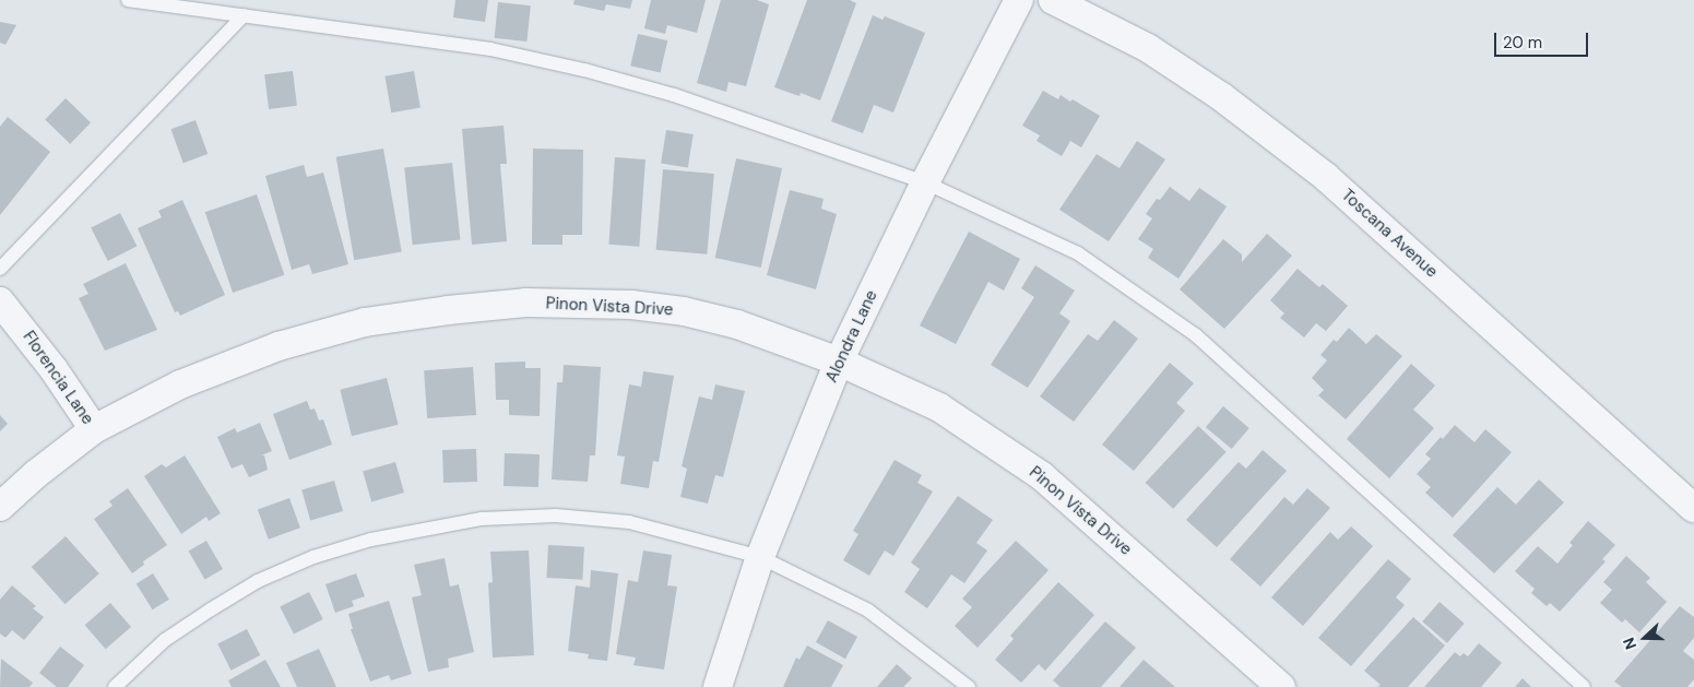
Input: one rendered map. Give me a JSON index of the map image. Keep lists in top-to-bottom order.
{
  "streets": {
    "street": [
      "Toscana Avenue",
      "Pinon Vista Drive",
      "Alondra Lane",
      "Florencia Lane"
    ]
  },
  "crossings": [
    ["Pinon Vista Drive", "Alondra Lane"],
    ["Pinon Vista Drive", "Florencia Lane"]
  ],
  "scale_bar": "20 m",
  "north": "left"
}
